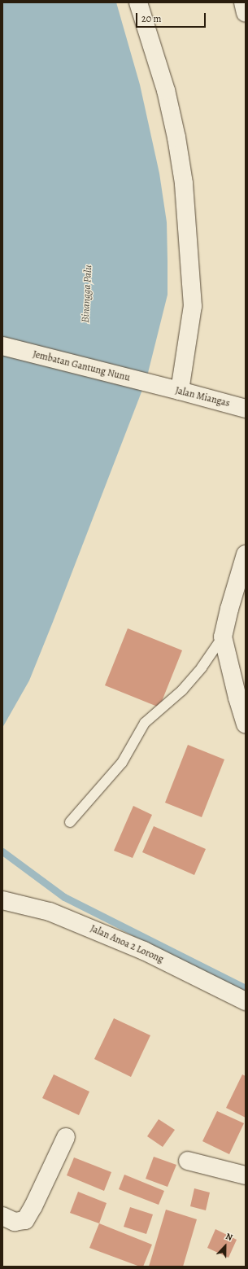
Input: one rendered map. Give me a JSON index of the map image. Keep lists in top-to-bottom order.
{
  "streets": {
    "street": ["Jembatan Gantung Nunu", "Jalan Miangas", "Jalan Anoa 2 Lorong"]
  },
  "crossings": [
    ["Jembatan Gantung Nunu", "Jalan Miangas"]
  ],
  "water": ["Binangga Palu"],
  "scale_bar": "20 m",
  "north": "top"
}
